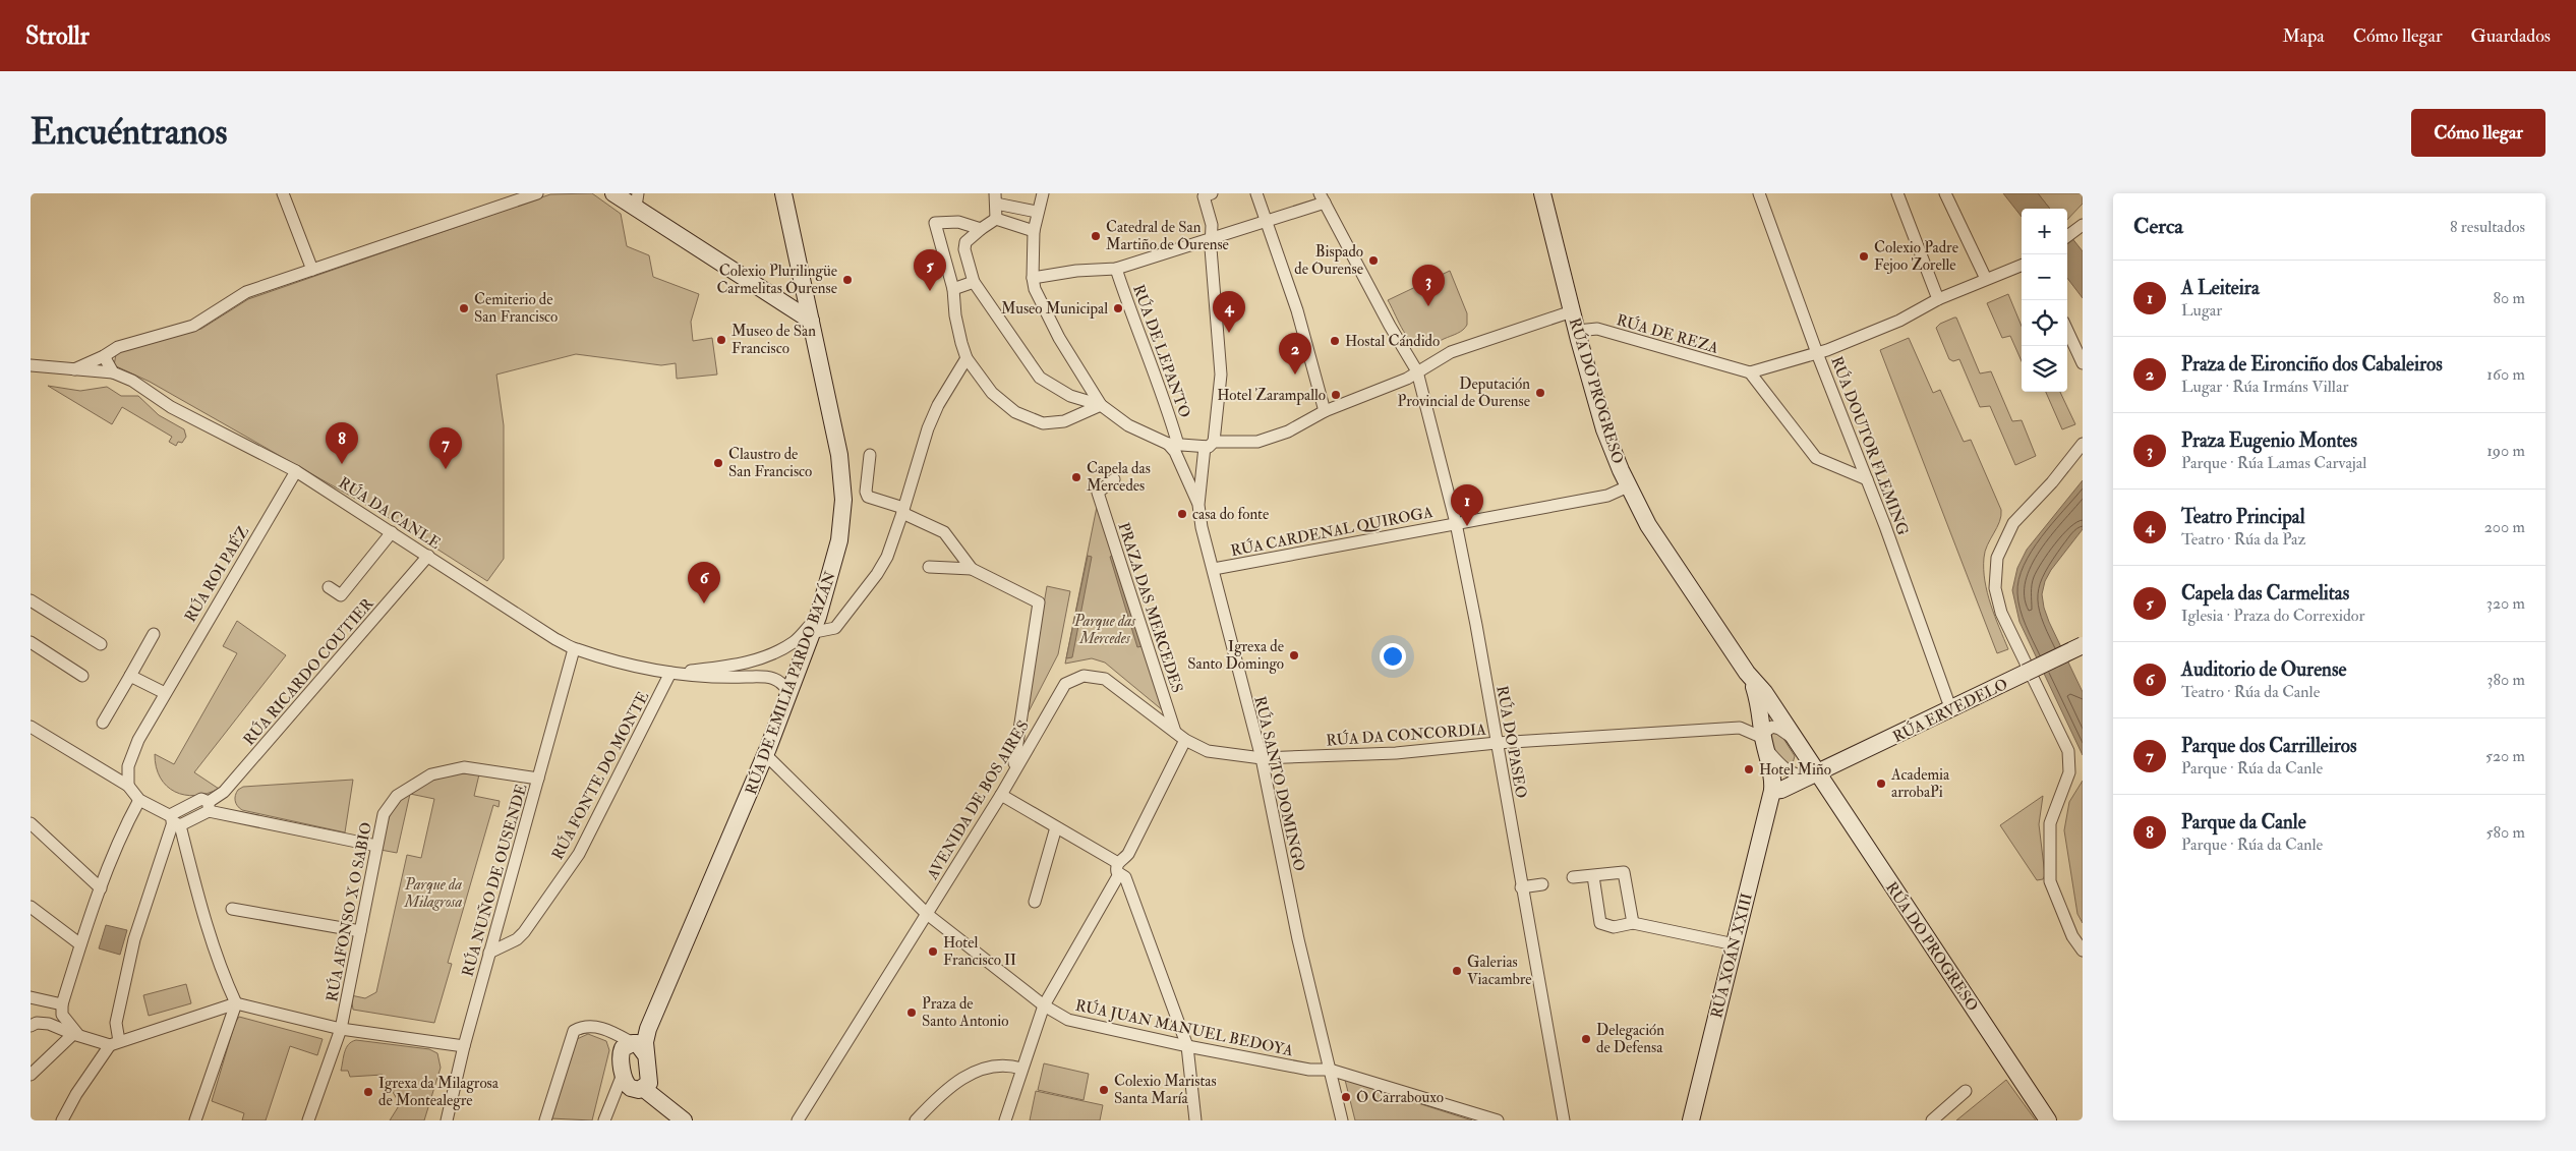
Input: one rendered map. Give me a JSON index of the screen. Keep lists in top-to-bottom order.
{
  "streets": {
    "street": [
      "RÚA DE REZA",
      "RÚA DE LEPANTO",
      "RÚA DO PROGRESO",
      "RÚA DOUTOR FLEMING",
      "RÚA DA CANLE",
      "RÚA CARDENAL QUIROGA",
      "RÚA ROI PAÉZ",
      "PRAZA DAS MERCEDES",
      "RÚA RICARDO COUTIER",
      "RÚA DE EMILIA PARDO BAZÁN",
      "RÚA ERVEDELO",
      "RÚA DA CONCORDIA",
      "RÚA DO PASEO",
      "RÚA FONTE DO MONTE",
      "RÚA SANTO DOMINGO",
      "AVENIDA DE BOS AIRES",
      "RÚA NUÑO DE OUSENDE",
      "RÚA AFONSO X O SABIO",
      "RÚA XOÁN XXIII",
      "RÚA JUAN MANUEL BEDOYA"
    ]
  },
  "crossings": [
    ["RÚA DE REZA", "RÚA DO PROGRESO"],
    ["RÚA DE LEPANTO", "RÚA SANTO DOMINGO"],
    ["RÚA DO PROGRESO", "RÚA CARDENAL QUIROGA"],
    ["RÚA DO PROGRESO", "RÚA ERVEDELO"],
    ["RÚA DO PROGRESO", "RÚA DA CONCORDIA"],
    ["RÚA DO PROGRESO", "RÚA XOÁN XXIII"],
    ["RÚA DOUTOR FLEMING", "RÚA ERVEDELO"],
    ["RÚA DA CANLE", "RÚA ROI PAÉZ"],
    ["RÚA DA CANLE", "RÚA RICARDO COUTIER"],
    ["RÚA DA CANLE", "RÚA DE EMILIA PARDO BAZÁN"],
    ["RÚA DA CANLE", "RÚA FONTE DO MONTE"],
    ["RÚA DA CANLE", "RÚA NUÑO DE OUSENDE"],
    ["RÚA CARDENAL QUIROGA", "RÚA DO PASEO"],
    ["RÚA CARDENAL QUIROGA", "RÚA SANTO DOMINGO"],
    ["PRAZA DAS MERCEDES", "AVENIDA DE BOS AIRES"],
    ["RÚA DE EMILIA PARDO BAZÁN", "RÚA JUAN MANUEL BEDOYA"],
    ["RÚA DA CONCORDIA", "RÚA DO PASEO"],
    ["RÚA DA CONCORDIA", "RÚA SANTO DOMINGO"],
    ["RÚA DA CONCORDIA", "AVENIDA DE BOS AIRES"],
    ["RÚA DA CONCORDIA", "RÚA XOÁN XXIII"],
    ["RÚA FONTE DO MONTE", "RÚA NUÑO DE OUSENDE"],
    ["RÚA SANTO DOMINGO", "AVENIDA DE BOS AIRES"],
    ["RÚA SANTO DOMINGO", "RÚA JUAN MANUEL BEDOYA"],
    ["AVENIDA DE BOS AIRES", "RÚA JUAN MANUEL BEDOYA"],
    ["RÚA NUÑO DE OUSENDE", "RÚA AFONSO X O SABIO"]
  ],
  "parks": ["Parque das Mercedes", "Parque da Milagrosa"],
  "places": [
    "Catedral de San Martiño de Ourense",
    "Colexio Padre Fejoo Zorelle",
    "Bispado de Ourense",
    "Colexio Plurilingüe Carmelitas Ourense",
    "Cemiterio de San Francisco",
    "Museo Municipal",
    "Museo de San Francisco",
    "Hostal Cándido",
    "Deputación Provincial de Ourense",
    "Hotel Zarampallo",
    "Claustro de San Francisco",
    "Capela das Mercedes",
    "casa do fonte",
    "Igrexa de Santo Domingo",
    "Hotel Miño",
    "Academia arrobaPi",
    "Hotel Francisco II",
    "Galerias Viacambre",
    "Praza de Santo Antonio",
    "Delegación de Defensa",
    "Colexio Maristas Santa María",
    "Igrexa da Milagrosa de Montealegre",
    "O Carrabouxo"
  ],
  "page": {
    "header": "Strollr",
    "nav": ["Mapa", "Cómo llegar", "Guardados"],
    "buttons": "Cómo llegar",
    "title": "Encuéntranos",
    "heading": ["Cerca", "8 resultados"],
    "map_buttons": ["+", "−"],
    "pins": [
      "5",
      "3",
      "4",
      "2",
      "8",
      "7",
      "1",
      "6"
    ],
    "list": [
      {
        "mark": "1",
        "name": "A Leiteira",
        "note": "Lugar",
        "value": "80 m"
      },
      {
        "mark": "2",
        "name": "Praza de Eironciño dos Cabaleiros",
        "note": "Lugar · Rúa Irmáns Villar",
        "value": "160 m"
      },
      {
        "mark": "3",
        "name": "Praza Eugenio Montes",
        "note": "Parque · Rúa Lamas Carvajal",
        "value": "190 m"
      },
      {
        "mark": "4",
        "name": "Teatro Principal",
        "note": "Teatro · Rúa da Paz",
        "value": "200 m"
      },
      {
        "mark": "5",
        "name": "Capela das Carmelitas",
        "note": "Iglesia · Praza do Correxidor",
        "value": "320 m"
      },
      {
        "mark": "6",
        "name": "Auditorio de Ourense",
        "note": "Teatro · Rúa da Canle",
        "value": "380 m"
      },
      {
        "mark": "7",
        "name": "Parque dos Carrilleiros",
        "note": "Parque · Rúa da Canle",
        "value": "520 m"
      },
      {
        "mark": "8",
        "name": "Parque da Canle",
        "note": "Parque · Rúa da Canle",
        "value": "580 m"
      }
    ]
  }
}
